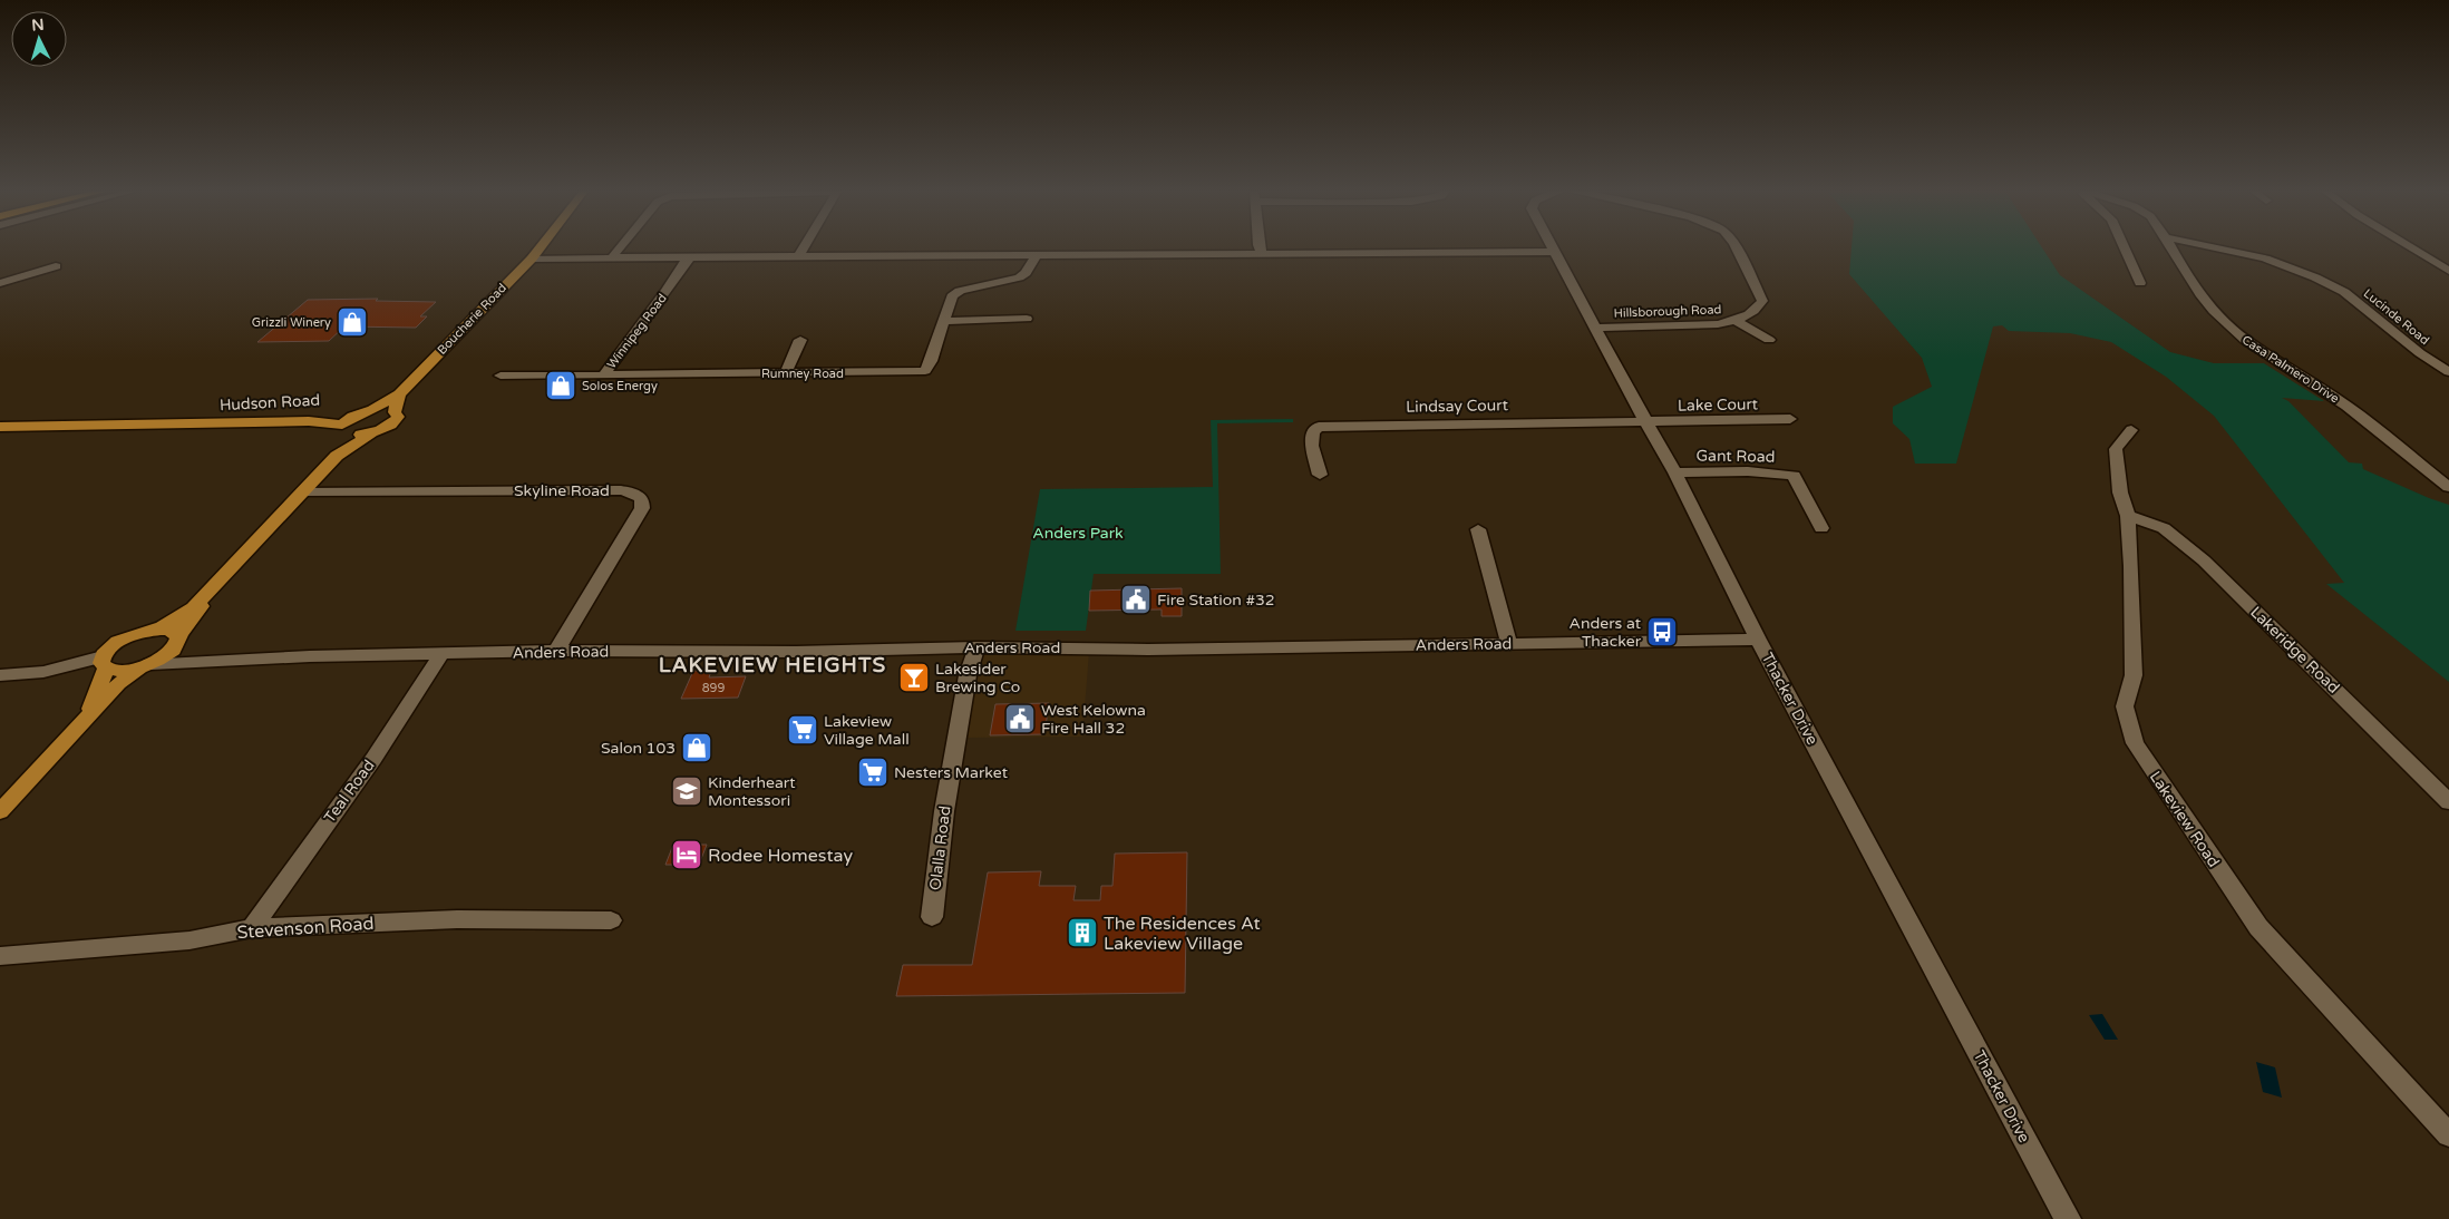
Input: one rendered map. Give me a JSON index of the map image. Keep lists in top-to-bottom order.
{
  "streets": {
    "main road": ["Boucherie Road", "Hudson Road"],
    "street": [
      "Hillsborough Road",
      "Lucinde Road",
      "Winnipeg Road",
      "Casa Palmero Drive",
      "Rumney Road",
      "Lake Court",
      "Lindsay Court",
      "Gant Road",
      "Skyline Road",
      "Anders Road",
      "Lakeridge Road",
      "Thacker Drive",
      "Teal Road",
      "Lakeview Road",
      "Olalla Road",
      "Stevenson Road"
    ]
  },
  "crossings": [
    ["Hillsborough Road", "Thacker Drive"],
    ["Boucherie Road", "Hudson Road"],
    ["Winnipeg Road", "Rumney Road"],
    ["Lake Court", "Lindsay Court"],
    ["Lake Court", "Thacker Drive"],
    ["Lindsay Court", "Thacker Drive"],
    ["Gant Road", "Thacker Drive"],
    ["Skyline Road", "Anders Road"],
    ["Anders Road", "Thacker Drive"],
    ["Anders Road", "Teal Road"],
    ["Anders Road", "Olalla Road"],
    ["Lakeridge Road", "Lakeview Road"],
    ["Teal Road", "Stevenson Road"]
  ],
  "districts": ["LAKEVIEW HEIGHTS"],
  "parks": ["Anders Park"],
  "places": {
    "shop": ["Grizzli Winery", "Solos Energy", "Salon 103"],
    "public building": ["Fire Station #32", "West Kelowna Fire Hall 32"],
    "bus stop": ["Anders at Thacker"],
    "bar": ["Lakesider Brewing Co"],
    "supermarket": ["Lakeview Village Mall", "Nesters Market"],
    "school or university": ["Kinderheart Montessori"],
    "hotel": ["Rodee Homestay"],
    "building": ["The Residences At Lakeview Village"]
  },
  "house_numbers": ["899"],
  "north": "top"
}
